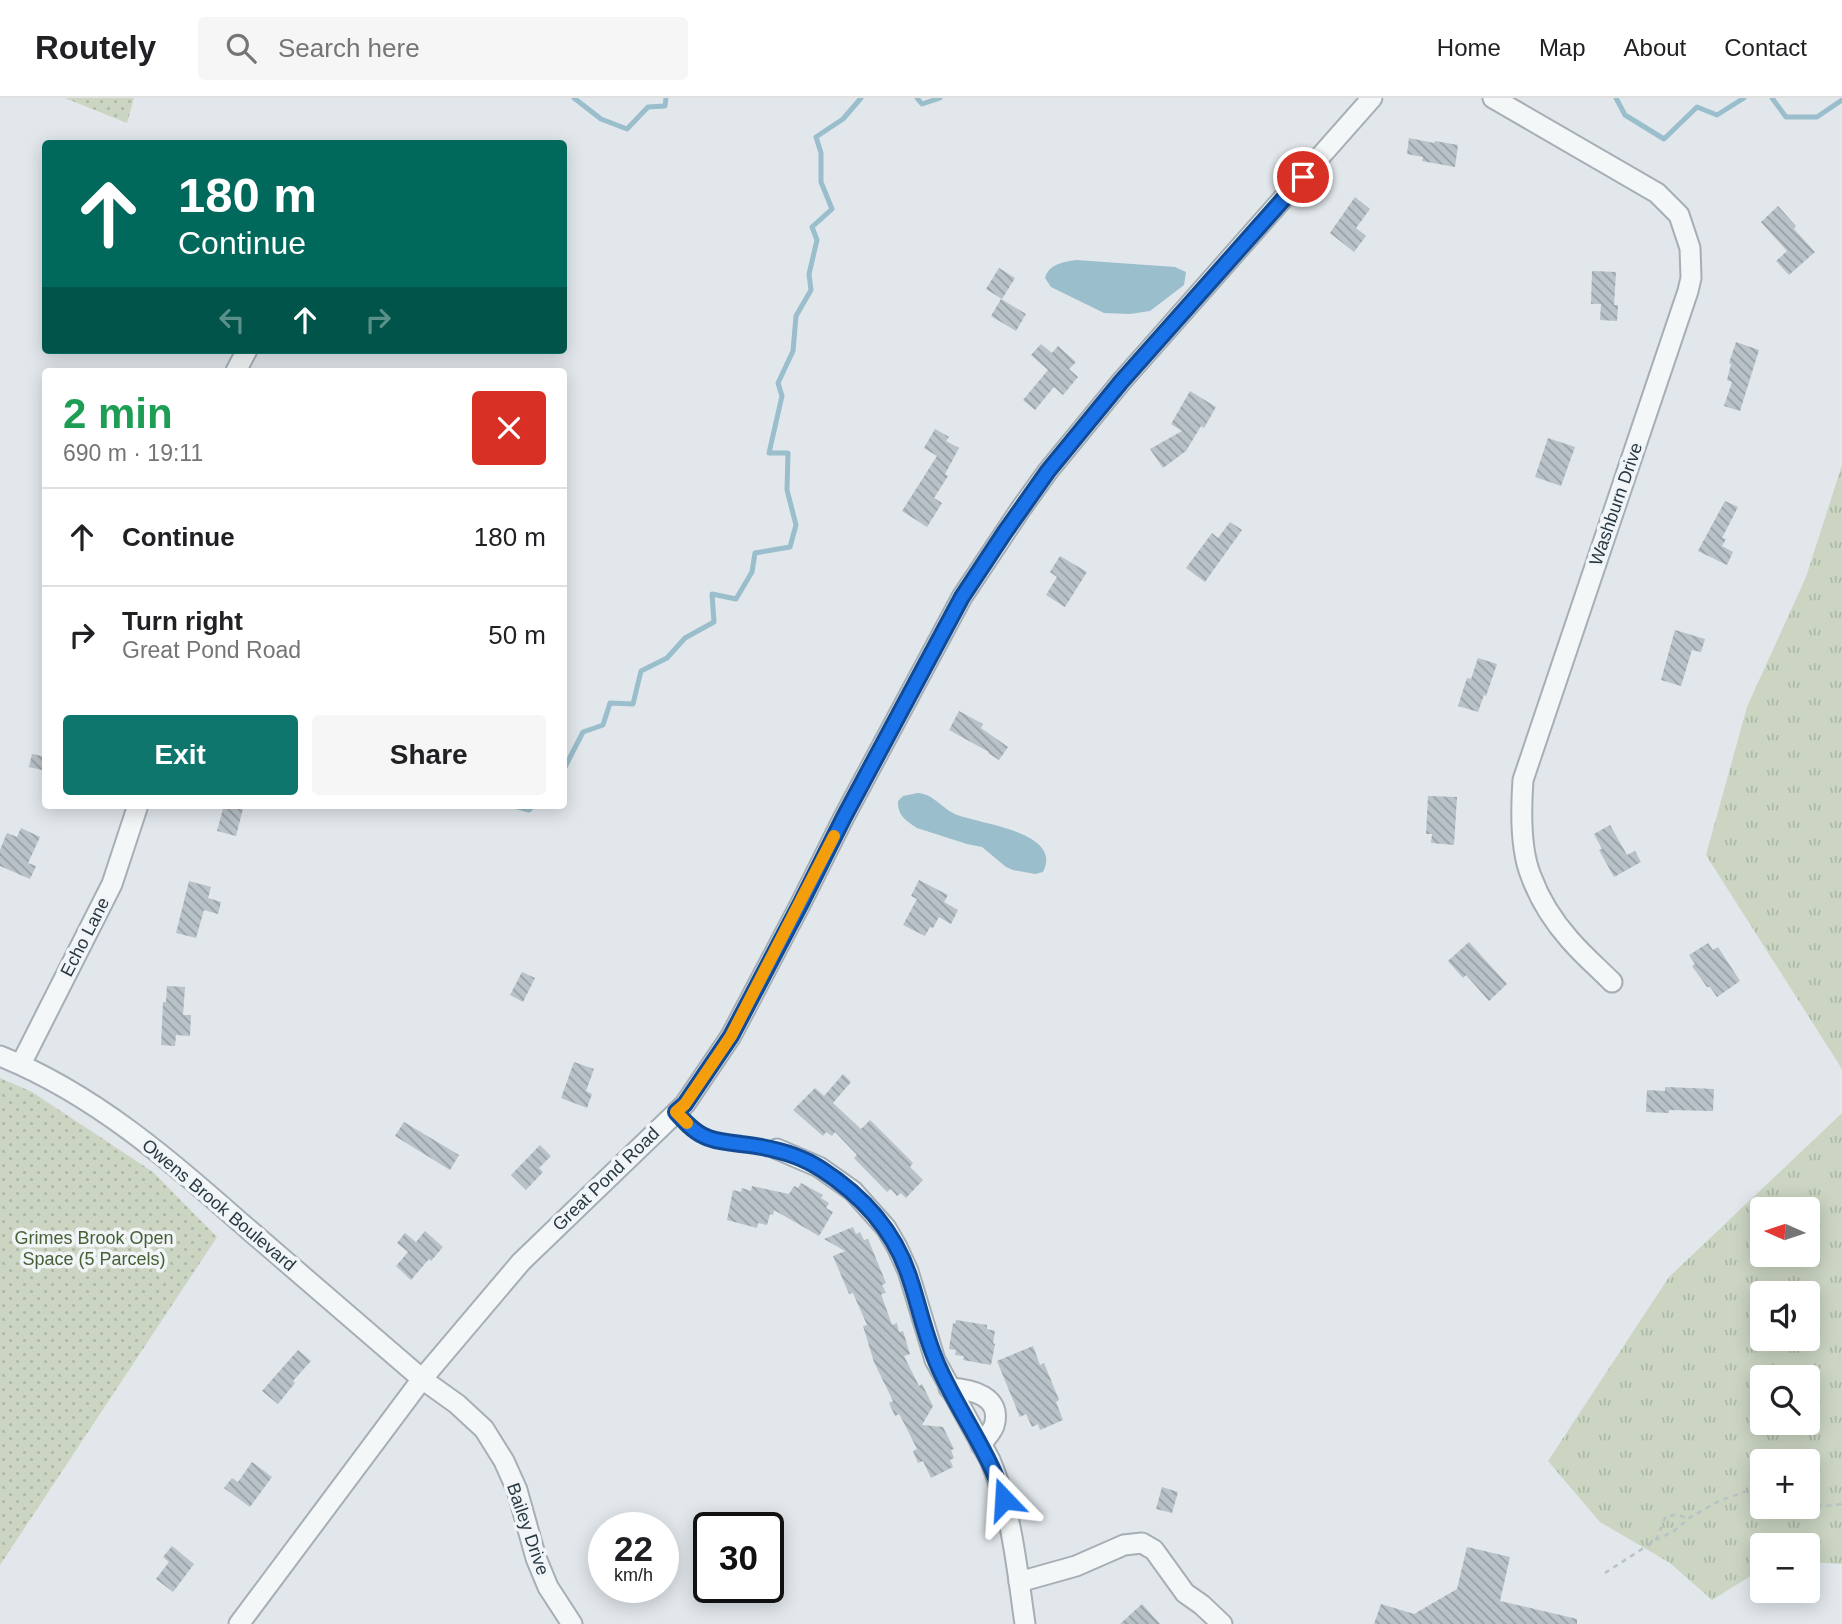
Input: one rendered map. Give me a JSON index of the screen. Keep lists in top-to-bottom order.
{
  "streets": {
    "street": [
      "Washburn Drive",
      "Echo Lane",
      "Great Pond Road",
      "Owens Brook Boulevard",
      "Bailey Drive"
    ]
  },
  "crossings": [
    ["Echo Lane", "Owens Brook Boulevard"],
    ["Great Pond Road", "Owens Brook Boulevard"],
    ["Great Pond Road", "Bailey Drive"],
    ["Owens Brook Boulevard", "Bailey Drive"]
  ],
  "parks": ["Grimes Brook Open Space (5 Parcels)"],
  "north": "left",
  "page": {
    "header": "Routely",
    "search": "Search here",
    "nav": [
      "Home",
      "Map",
      "About",
      "Contact"
    ],
    "turn": ["180 m", "Continue"],
    "heading": ["2 min", "690 m · 19:11"],
    "list": [
      {
        "name": "Continue",
        "value": "180 m"
      },
      {
        "name": "Turn right",
        "note": "Great Pond Road",
        "value": "50 m"
      }
    ],
    "buttons": ["Exit", "Share"],
    "map_buttons": ["+", "−"],
    "speed": "22 km/h",
    "limit": "30"
  }
}
